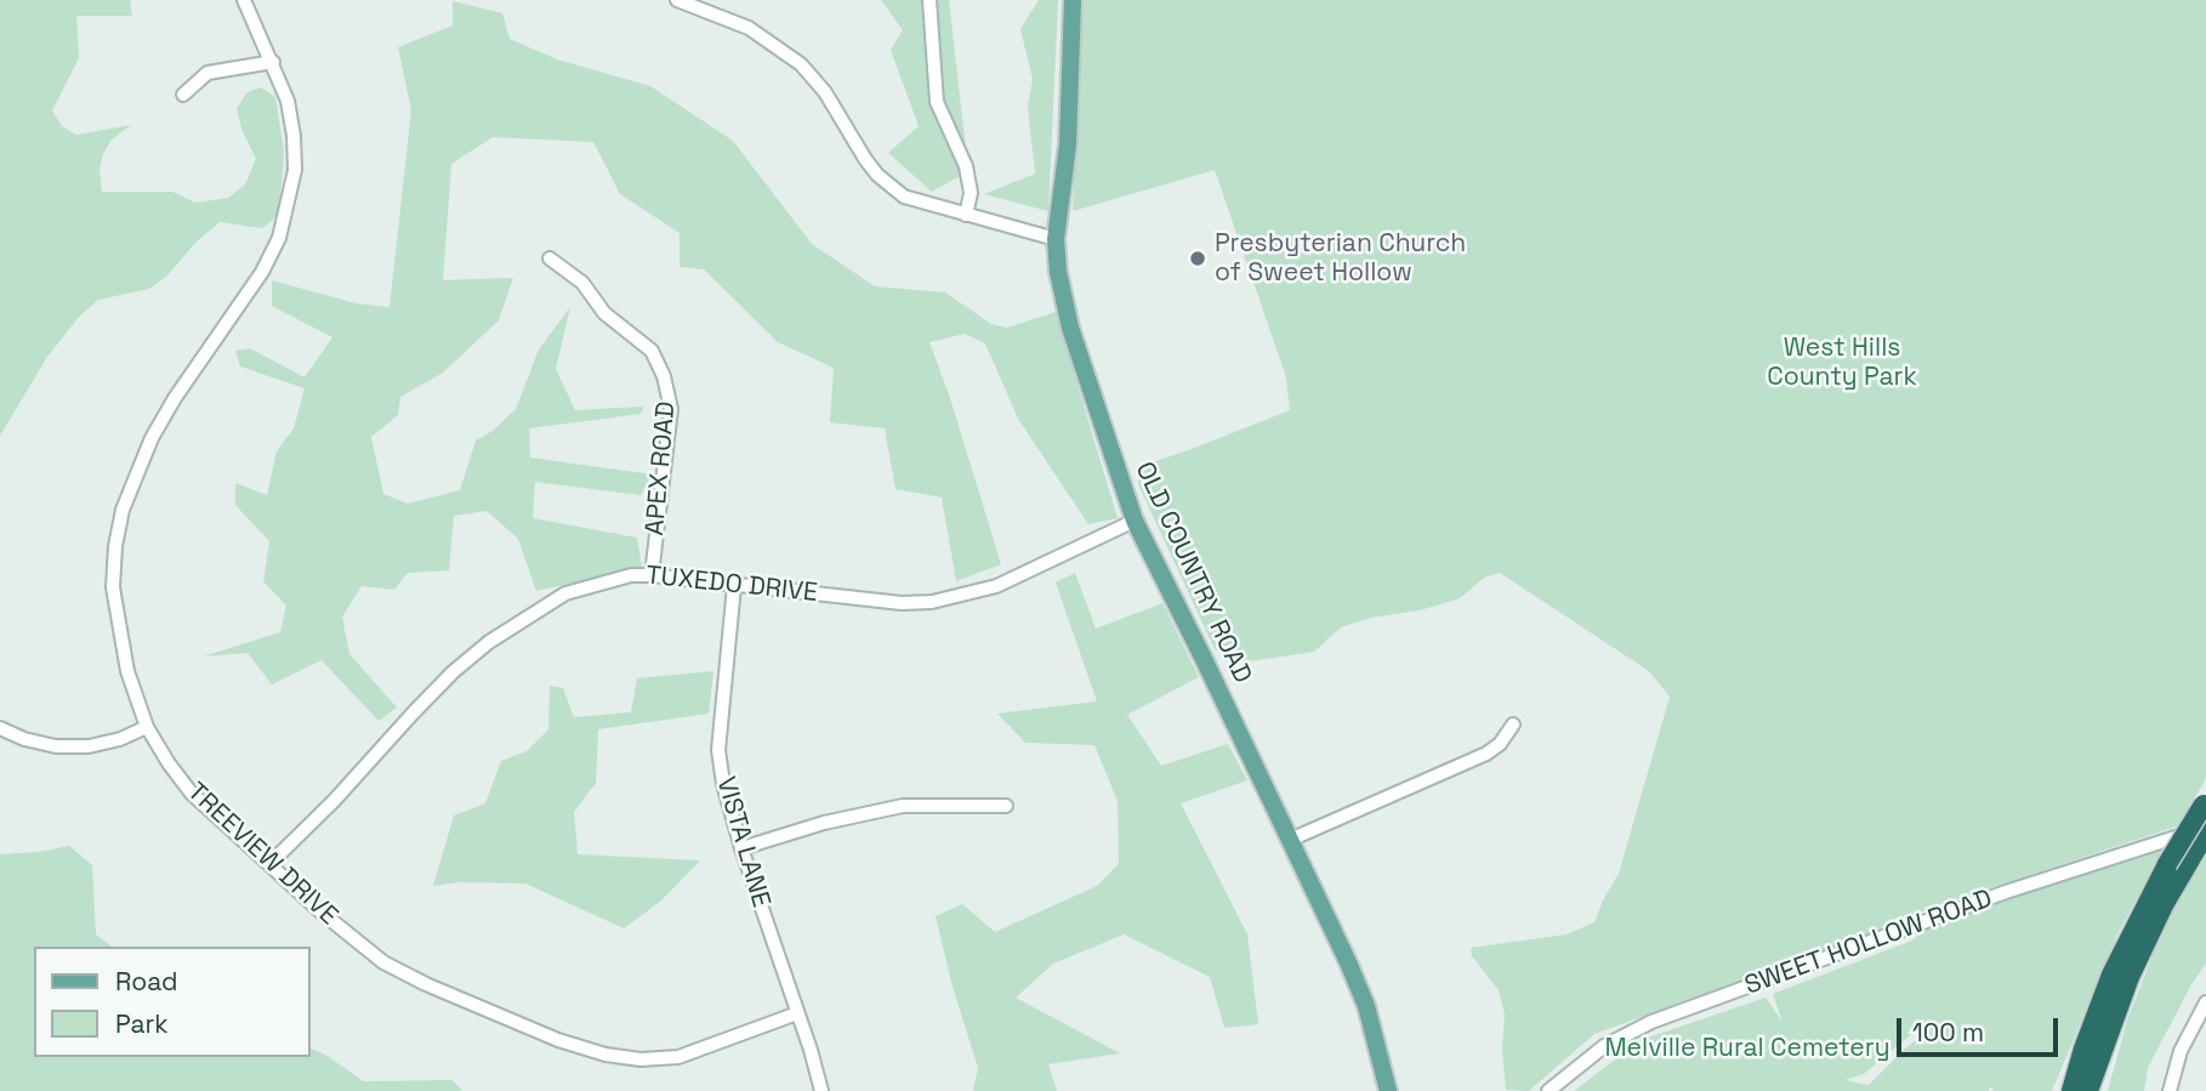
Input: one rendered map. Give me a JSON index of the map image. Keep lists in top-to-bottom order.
{
  "streets": {
    "main road": ["OLD COUNTRY ROAD"],
    "street": [
      "APEX ROAD",
      "TUXEDO DRIVE",
      "VISTA LANE",
      "TREEVIEW DRIVE",
      "SWEET HOLLOW ROAD"
    ]
  },
  "crossings": [
    ["APEX ROAD", "TUXEDO DRIVE"],
    ["OLD COUNTRY ROAD", "TUXEDO DRIVE"],
    ["TUXEDO DRIVE", "VISTA LANE"],
    ["TUXEDO DRIVE", "TREEVIEW DRIVE"],
    ["VISTA LANE", "TREEVIEW DRIVE"]
  ],
  "parks": ["West Hills County Park", "Melville Rural Cemetery"],
  "places": ["Presbyterian Church of Sweet Hollow"],
  "legend": ["Road", "Park"],
  "scale_bar": "100 m"
}
